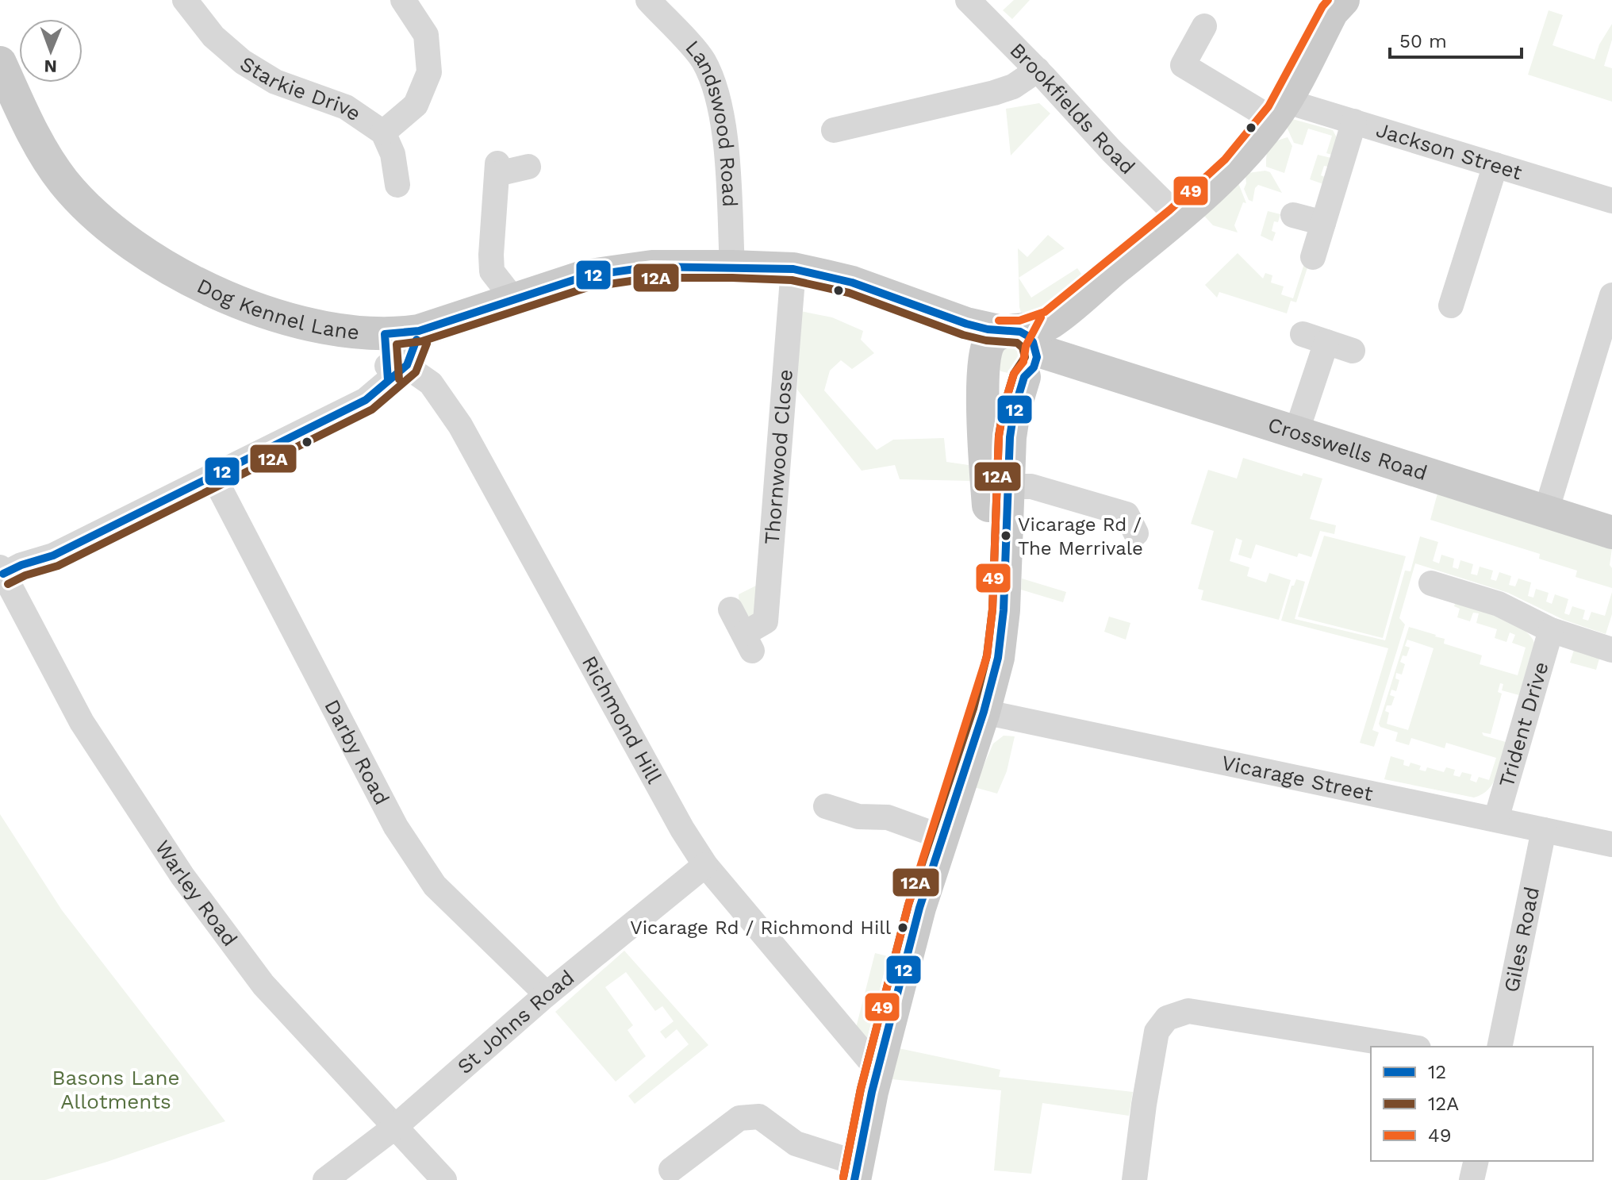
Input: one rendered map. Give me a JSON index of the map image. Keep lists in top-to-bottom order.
{
  "streets": {
    "main road": ["Dog Kennel Lane", "Crosswells Road"],
    "street": [
      "Starkie Drive",
      "Brookfields Road",
      "Landswood Road",
      "Jackson Street",
      "Thornwood Close",
      "Richmond Hill",
      "Trident Drive",
      "Darby Road",
      "Vicarage Street",
      "Warley Road",
      "Giles Road",
      "St Johns Road"
    ]
  },
  "crossings": [
    ["Landswood Road", "Dog Kennel Lane"],
    ["Dog Kennel Lane", "Crosswells Road"],
    ["Dog Kennel Lane", "Thornwood Close"],
    ["Dog Kennel Lane", "Richmond Hill"],
    ["Richmond Hill", "St Johns Road"],
    ["Trident Drive", "Vicarage Street"],
    ["Darby Road", "St Johns Road"],
    ["Vicarage Street", "Giles Road"],
    ["Warley Road", "St Johns Road"]
  ],
  "parks": ["Basons Lane Allotments"],
  "places": ["Vicarage Rd / The Merrivale", "Vicarage Rd / Richmond Hill"],
  "lines": ["transit line 49", "transit line 12", "transit line 12A"],
  "legend": ["12", "12A", "49"],
  "scale_bar": "50 m",
  "north": "bottom"
}
